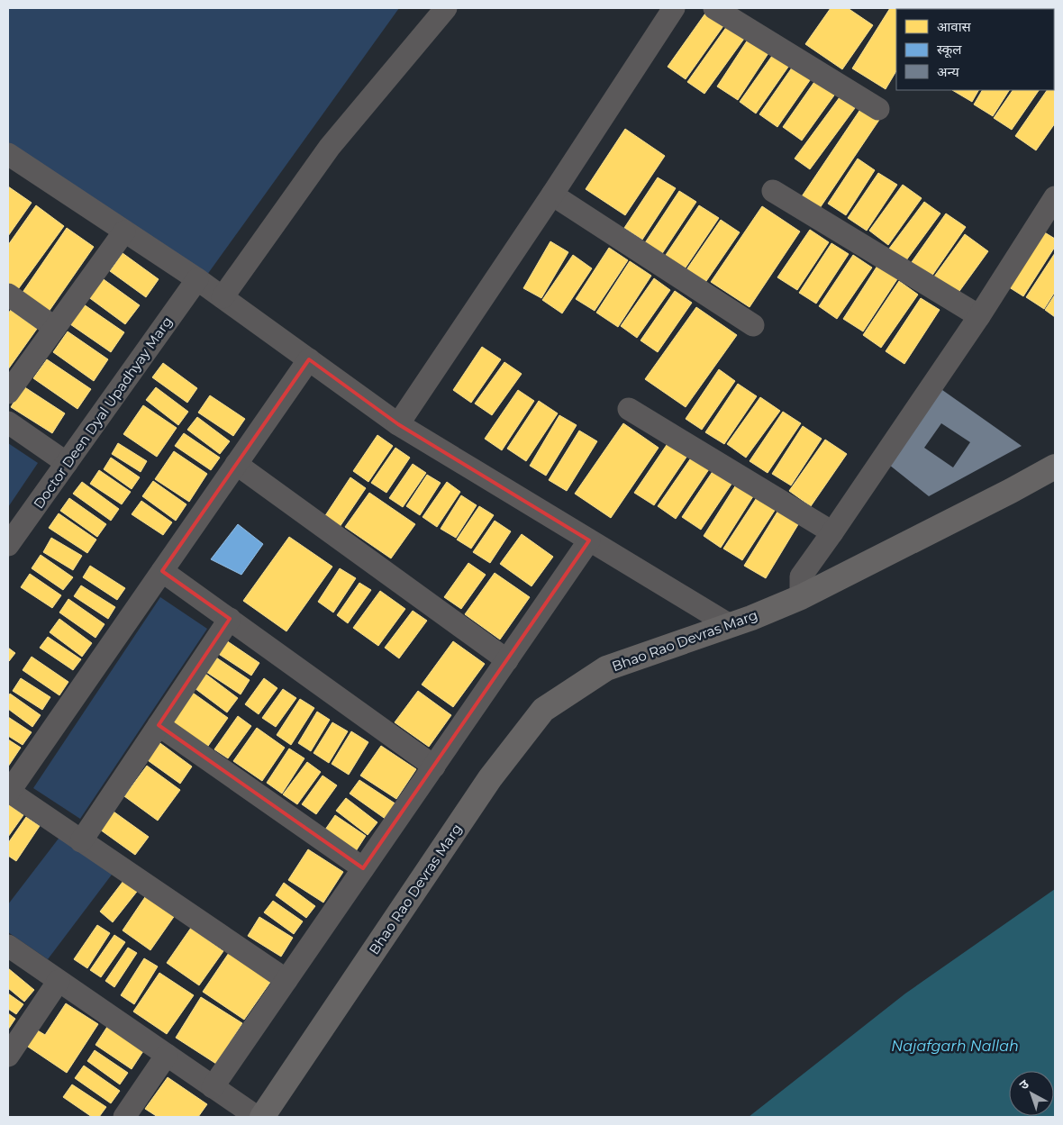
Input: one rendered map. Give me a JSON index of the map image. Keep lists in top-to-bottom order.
{
  "streets": {
    "street": ["Doctor Deen Dyal Upadhyay Marg", "Bhao Rao Devras Marg"]
  },
  "water": ["Najafgarh Nallah"],
  "legend": ["आवास", "स्कूल", "अन्य"],
  "north": "top left"
}
